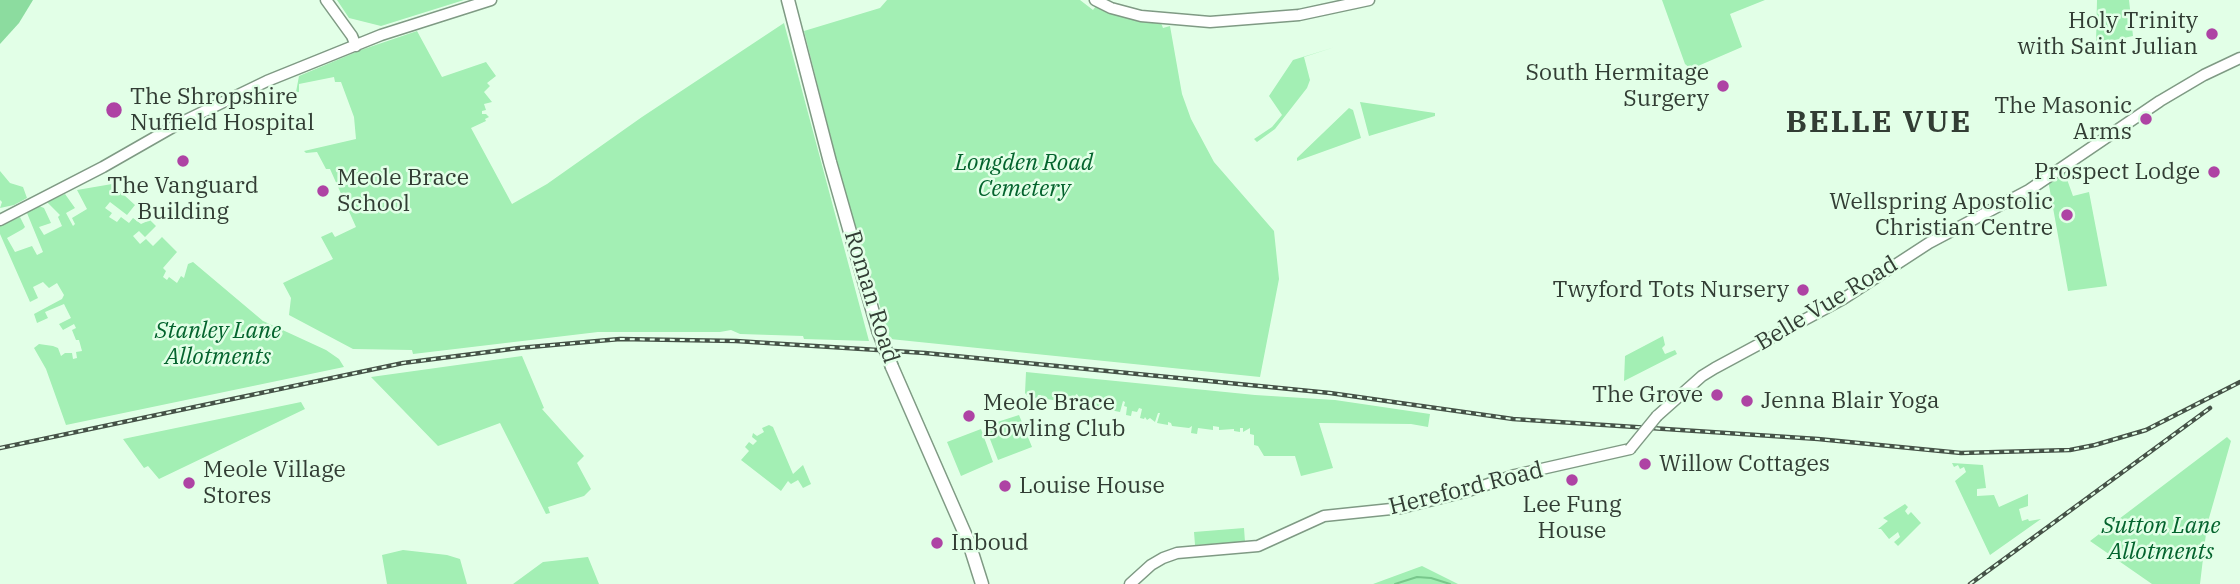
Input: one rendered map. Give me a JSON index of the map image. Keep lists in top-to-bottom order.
{
  "streets": {
    "main road": ["Roman Road"],
    "street": ["Belle Vue Road", "Hereford Road"]
  },
  "crossings": [
    ["Belle Vue Road", "Hereford Road"]
  ],
  "districts": ["BELLE VUE"],
  "parks": ["Longden Road Cemetery", "Stanley Lane Allotments", "Sutton Lane Allotments"],
  "places": [
    "Holy Trinity with Saint Julian",
    "South Hermitage Surgery",
    "The Shropshire Nuffield Hospital",
    "The Masonic Arms",
    "The Vanguard Building",
    "Prospect Lodge",
    "Meole Brace School",
    "Wellspring Apostolic Christian Centre",
    "Twyford Tots Nursery",
    "The Grove",
    "Jenna Blair Yoga",
    "Meole Brace Bowling Club",
    "Willow Cottages",
    "Lee Fung House",
    "Meole Village Stores",
    "Louise House",
    "Inboud"
  ]
}
